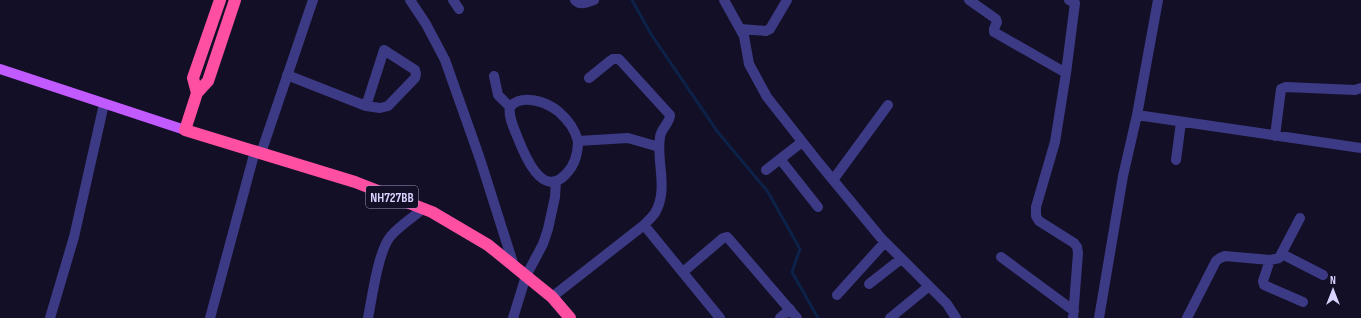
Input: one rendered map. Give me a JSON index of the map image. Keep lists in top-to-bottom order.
{
  "streets": {
    "highway": ["NH727BB"]
  },
  "north": "top"
}
